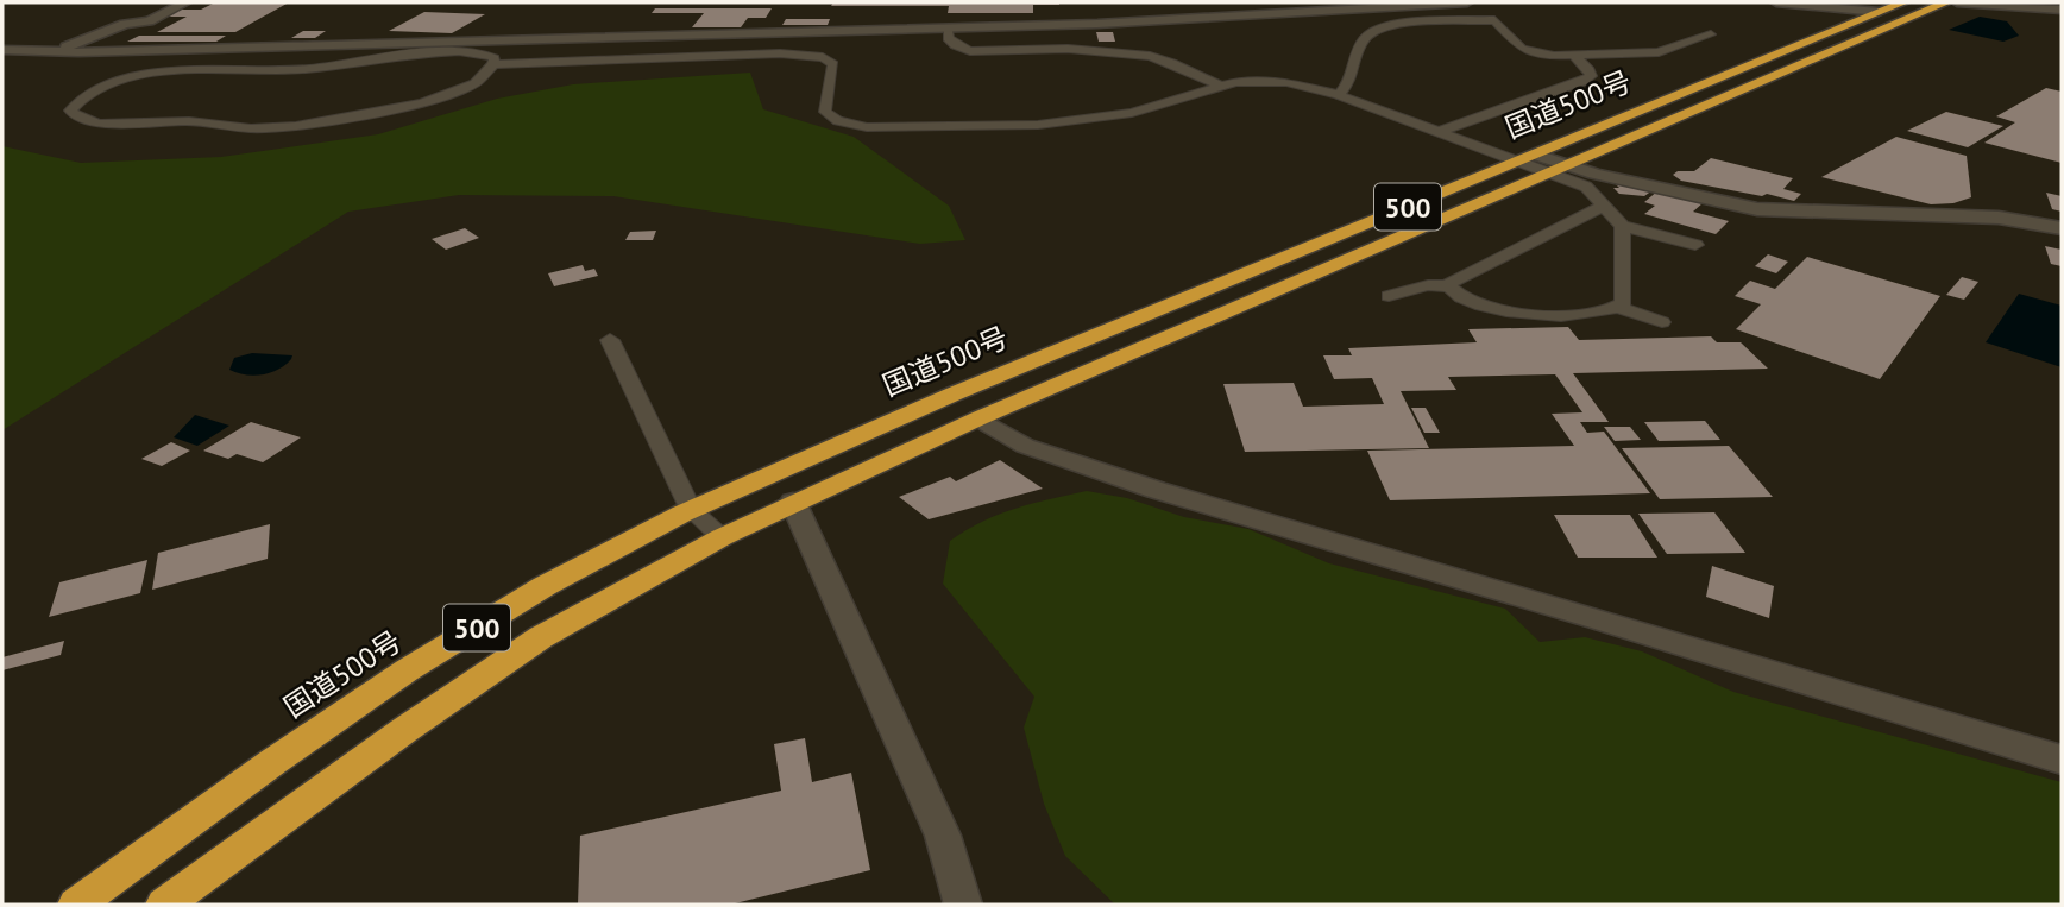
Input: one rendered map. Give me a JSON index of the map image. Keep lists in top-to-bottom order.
{
  "streets": {
    "highway": ["国道500号", "500"]
  }
}
